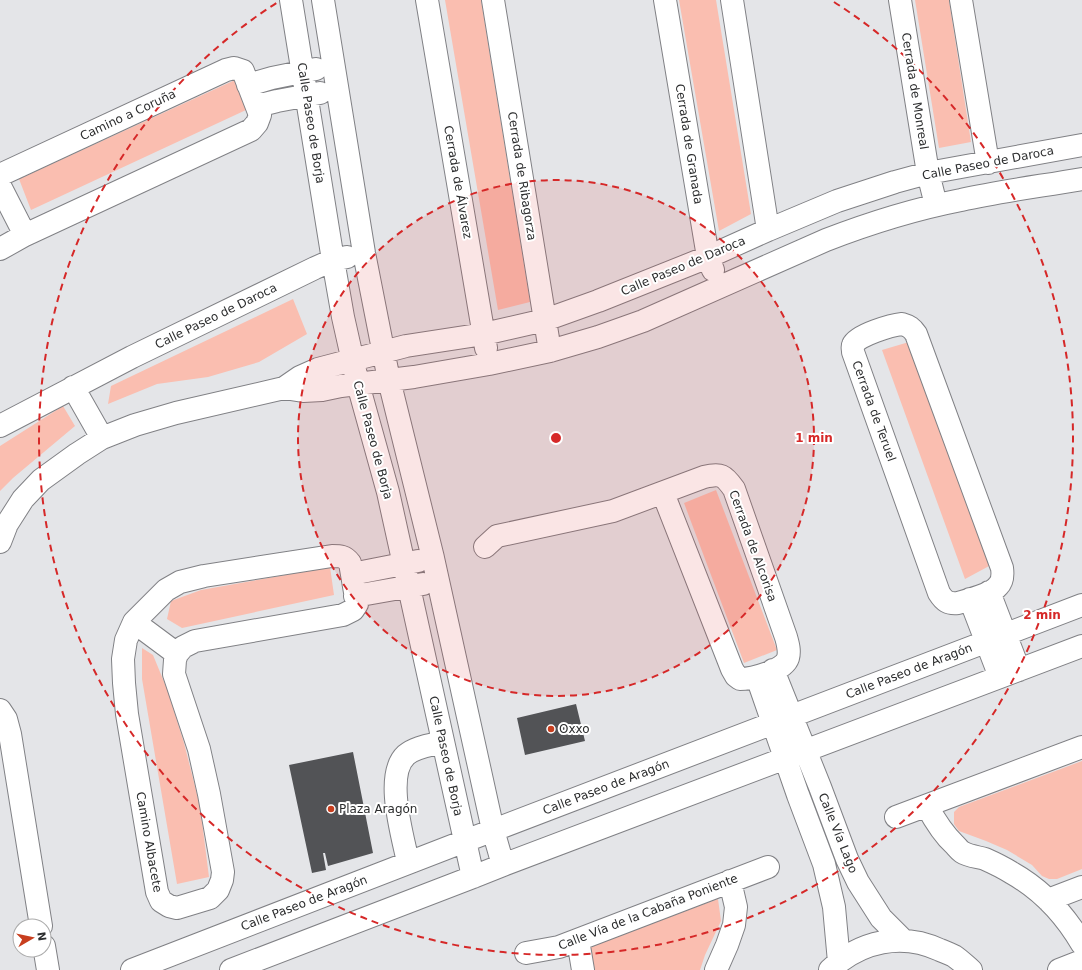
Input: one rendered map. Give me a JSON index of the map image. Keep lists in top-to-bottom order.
{
  "streets": {
    "street": [
      "Cerrada de Monreal",
      "Camino a Coruña",
      "Calle Paseo de Borja",
      "Cerrada de Granada",
      "Calle Paseo de Daroca",
      "Cerrada de Ribagorza",
      "Cerrada de Álvarez",
      "Cerrada de Teruel",
      "Cerrada de Alcorisa",
      "Calle Paseo de Aragón",
      "Calle Vía Lago",
      "Camino Albacete",
      "Calle Vía de la Cabaña Poniente"
    ]
  },
  "crossings": [
    ["Cerrada de Monreal", "Calle Paseo de Daroca"],
    ["Calle Paseo de Borja", "Calle Paseo de Daroca"],
    ["Calle Paseo de Borja", "Calle Paseo de Aragón"],
    ["Cerrada de Granada", "Calle Paseo de Daroca"],
    ["Calle Paseo de Daroca", "Cerrada de Ribagorza"],
    ["Calle Paseo de Daroca", "Cerrada de Álvarez"],
    ["Calle Paseo de Aragón", "Calle Vía Lago"]
  ],
  "places": ["Oxxo", "Plaza Aragón"],
  "north": "right",
  "rings": ["1 min", "2 min"]
}
